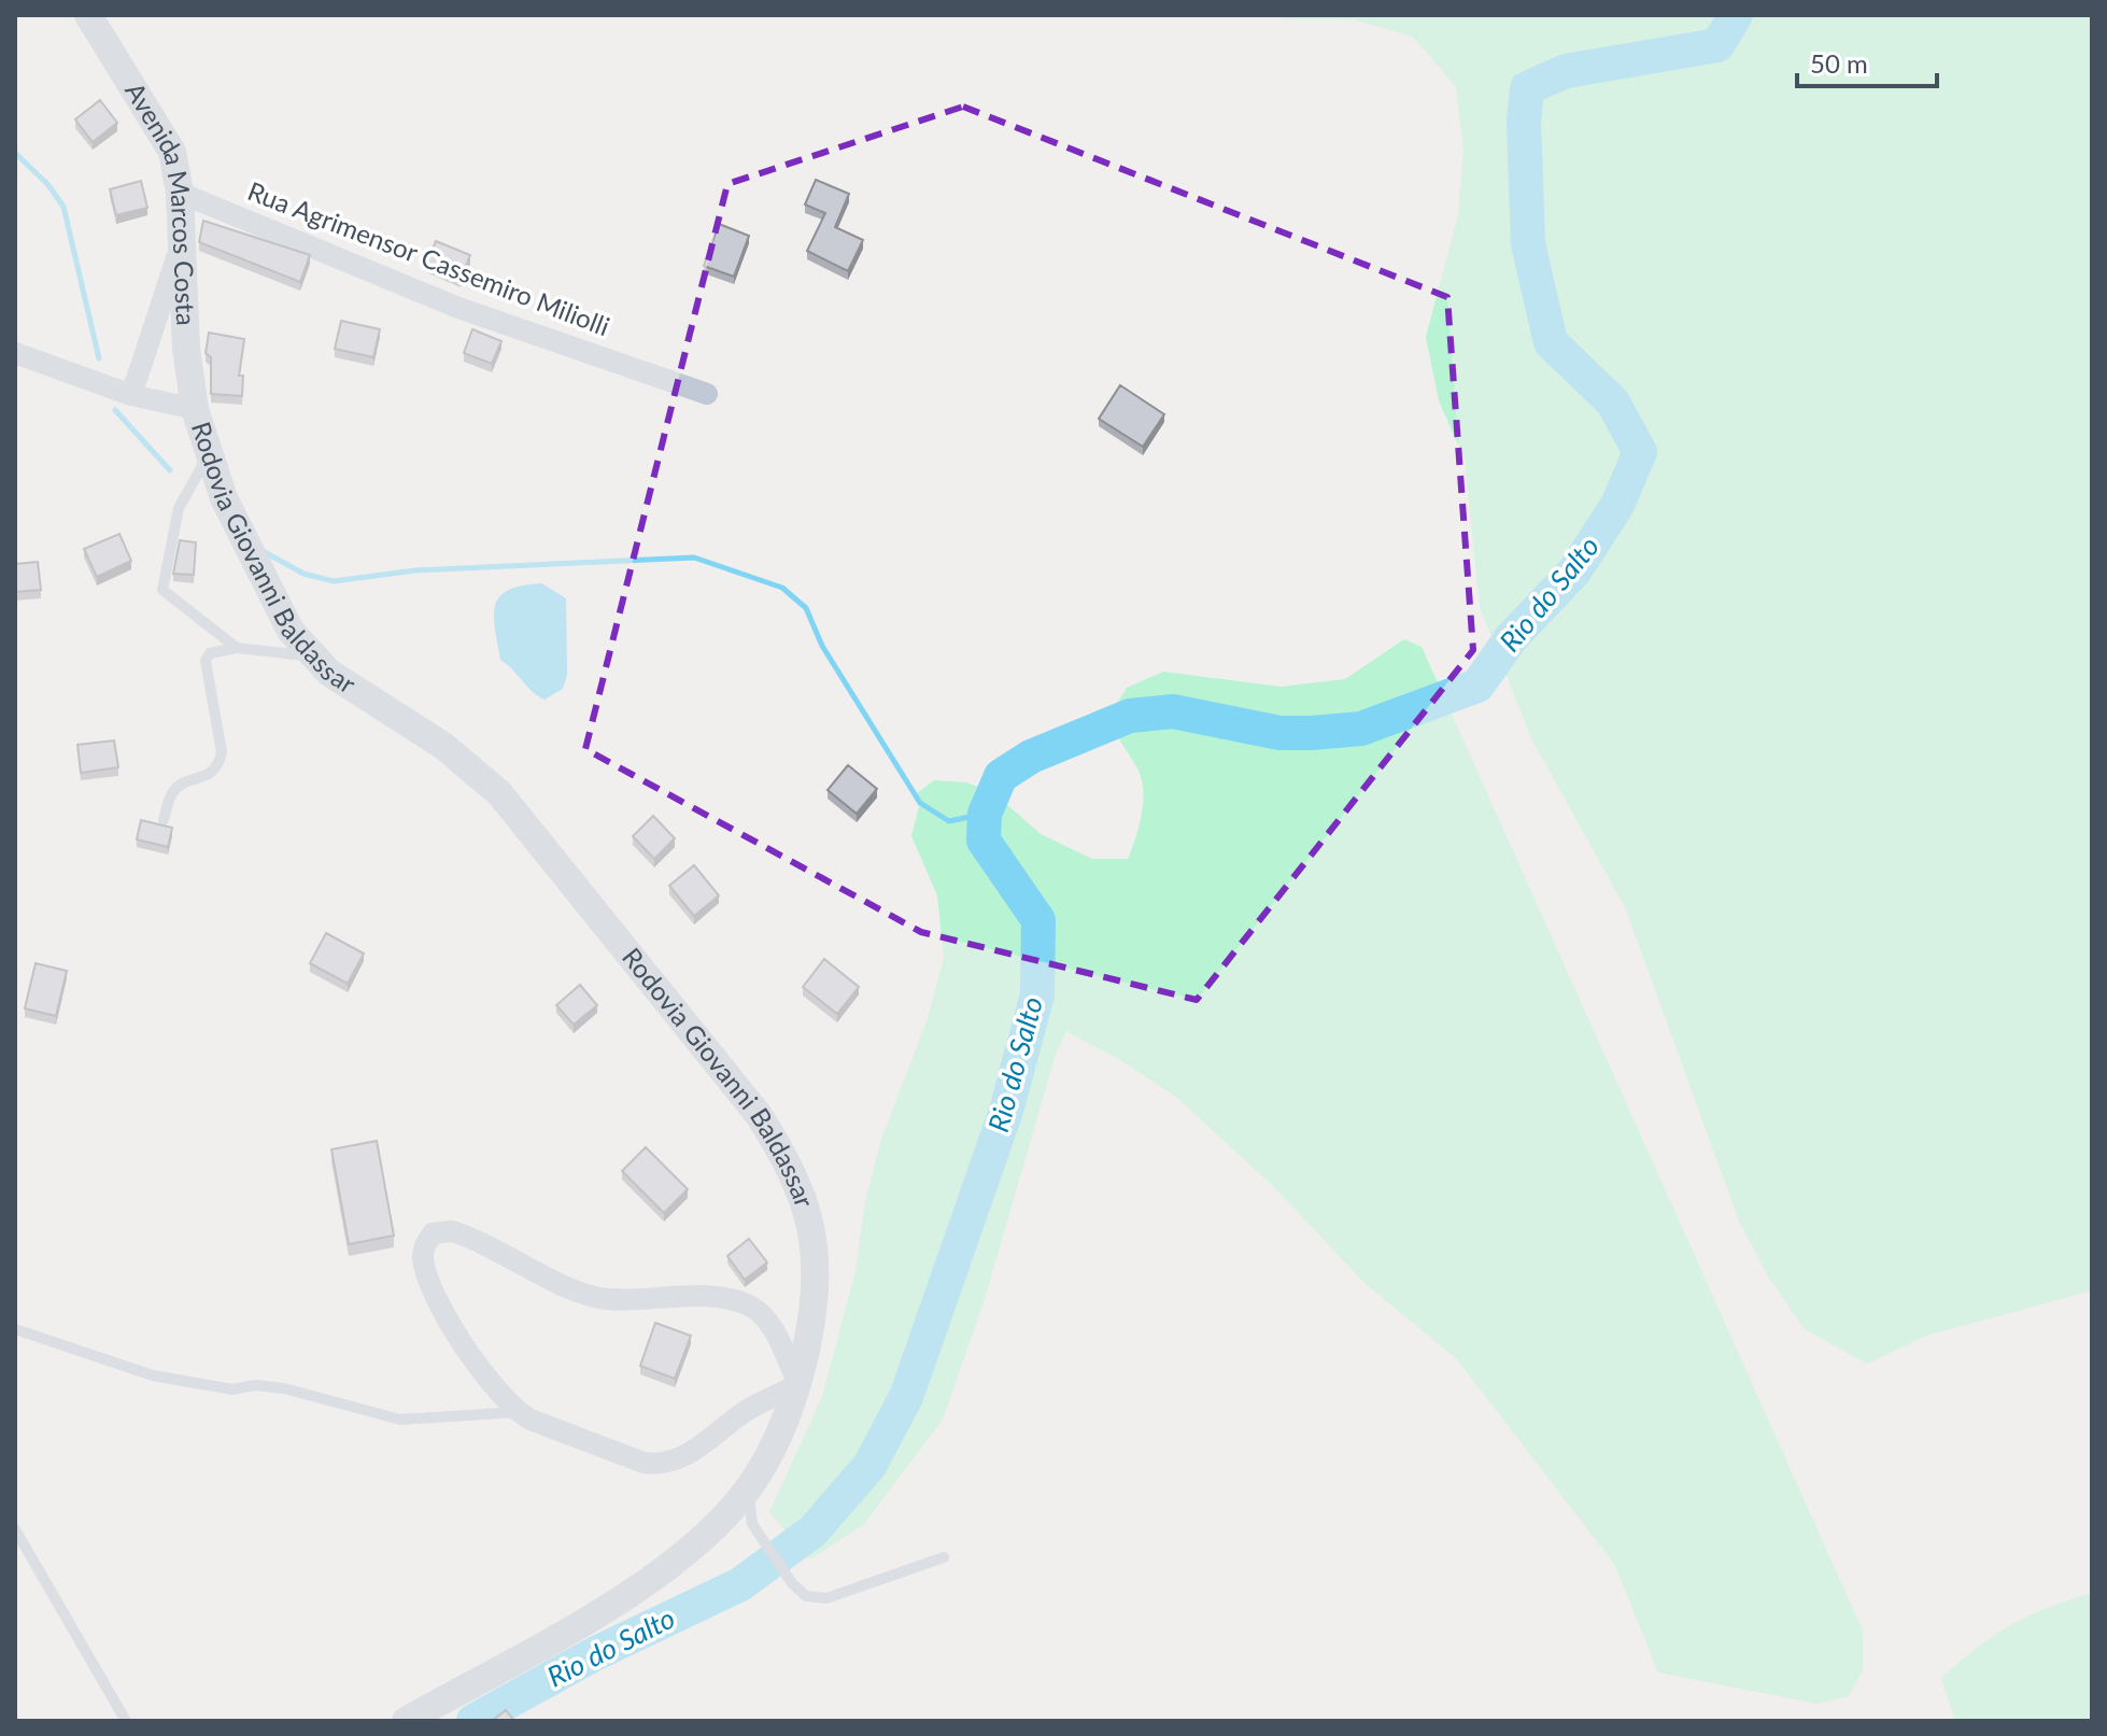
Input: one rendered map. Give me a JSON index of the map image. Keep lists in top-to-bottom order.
{
  "streets": {
    "street": ["Avenida Marcos Costa", "Rua Agrimensor Cassemiro Miliolli", "Rodovia Giovanni Baldassar"]
  },
  "crossings": [
    ["Avenida Marcos Costa", "Rua Agrimensor Cassemiro Miliolli"],
    ["Avenida Marcos Costa", "Rodovia Giovanni Baldassar"]
  ],
  "water": ["Rio do Salto"],
  "scale_bar": "50 m"
}
